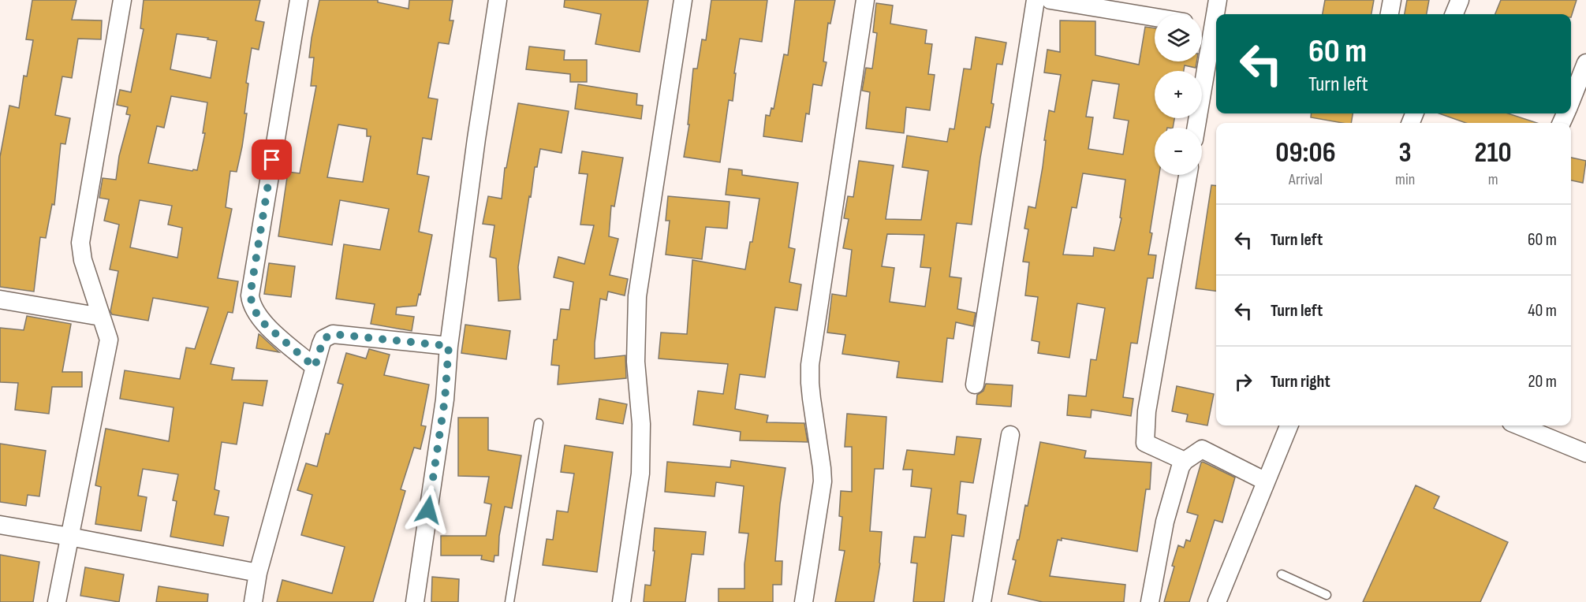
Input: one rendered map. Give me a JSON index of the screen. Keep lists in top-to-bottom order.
{
  "page": {
    "map_buttons": ["+", "−"],
    "turn": ["60 m", "Turn left"],
    "eta": [
      "09:06",
      "Arrival",
      "3",
      "min",
      "210",
      "m"
    ],
    "list": [
      {
        "name": "Turn left",
        "value": "60 m"
      },
      {
        "name": "Turn left",
        "value": "40 m"
      },
      {
        "name": "Turn right",
        "value": "20 m"
      }
    ]
  }
}
